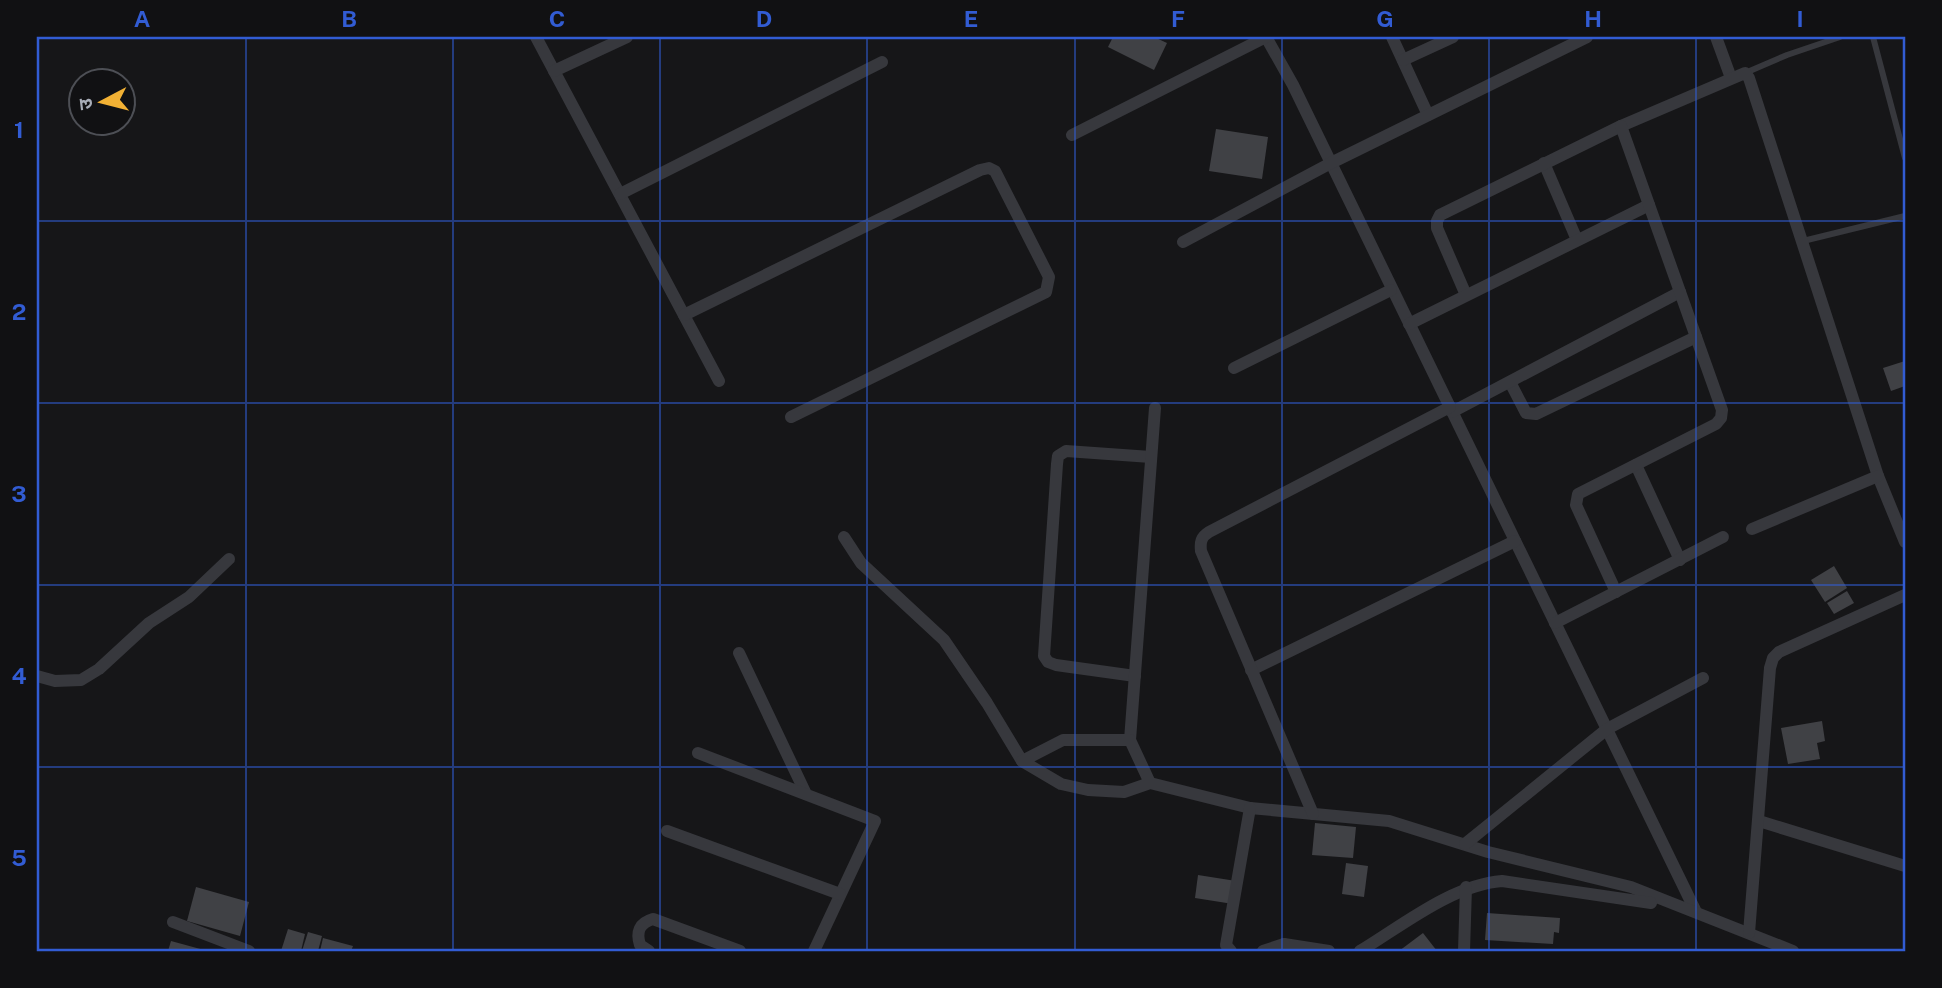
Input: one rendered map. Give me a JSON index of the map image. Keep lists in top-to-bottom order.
{
  "north": "left",
  "grid": {
    "columns": [
      "A",
      "B",
      "C",
      "D",
      "E",
      "F",
      "G",
      "H",
      "I"
    ],
    "rows": [
      "1",
      "2",
      "3",
      "4",
      "5"
    ]
  }
}
